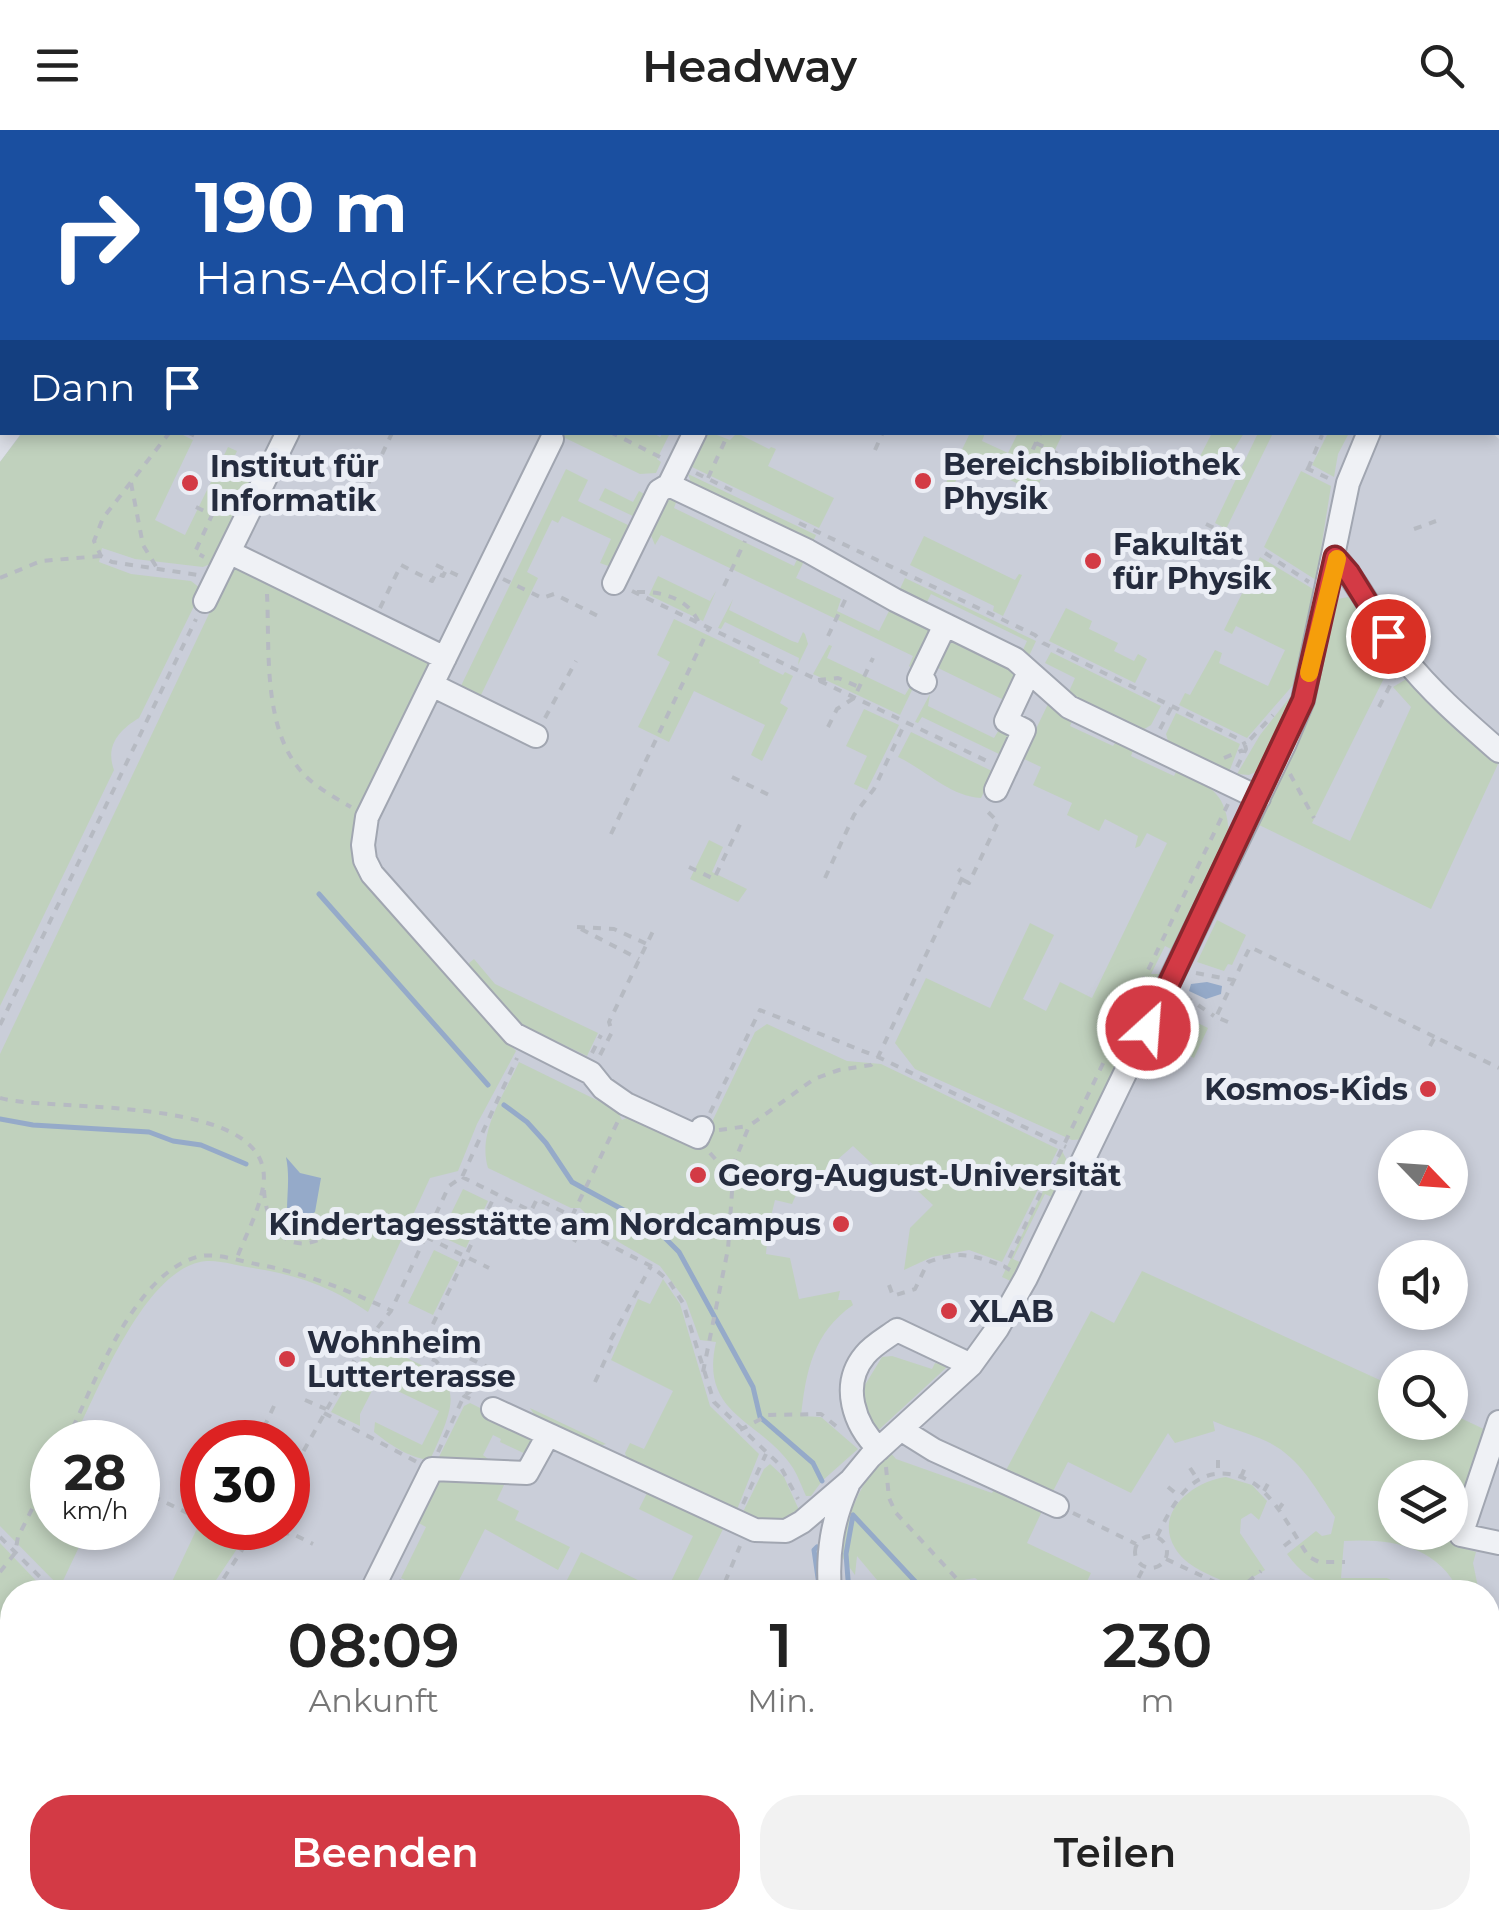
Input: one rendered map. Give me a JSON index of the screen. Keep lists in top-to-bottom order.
{
  "places": [
    "Bereichsbibliothek Physik",
    "Institut für Informatik",
    "Fakultät für Physik",
    "Kosmos-Kids",
    "Georg-August-Universität",
    "Kindertagesstätte am Nordcampus",
    "XLAB",
    "Wohnheim Lutterterasse"
  ],
  "north": "bottom right",
  "page": {
    "header": "Headway",
    "turn": ["190 m", "Hans-Adolf-Krebs-Weg"],
    "then": "Dann",
    "speed": "28 km/h",
    "limit": "30",
    "eta": [
      "08:09",
      "Ankunft",
      "1",
      "Min.",
      "230",
      "m"
    ],
    "buttons": ["Beenden", "Teilen"]
  }
}
